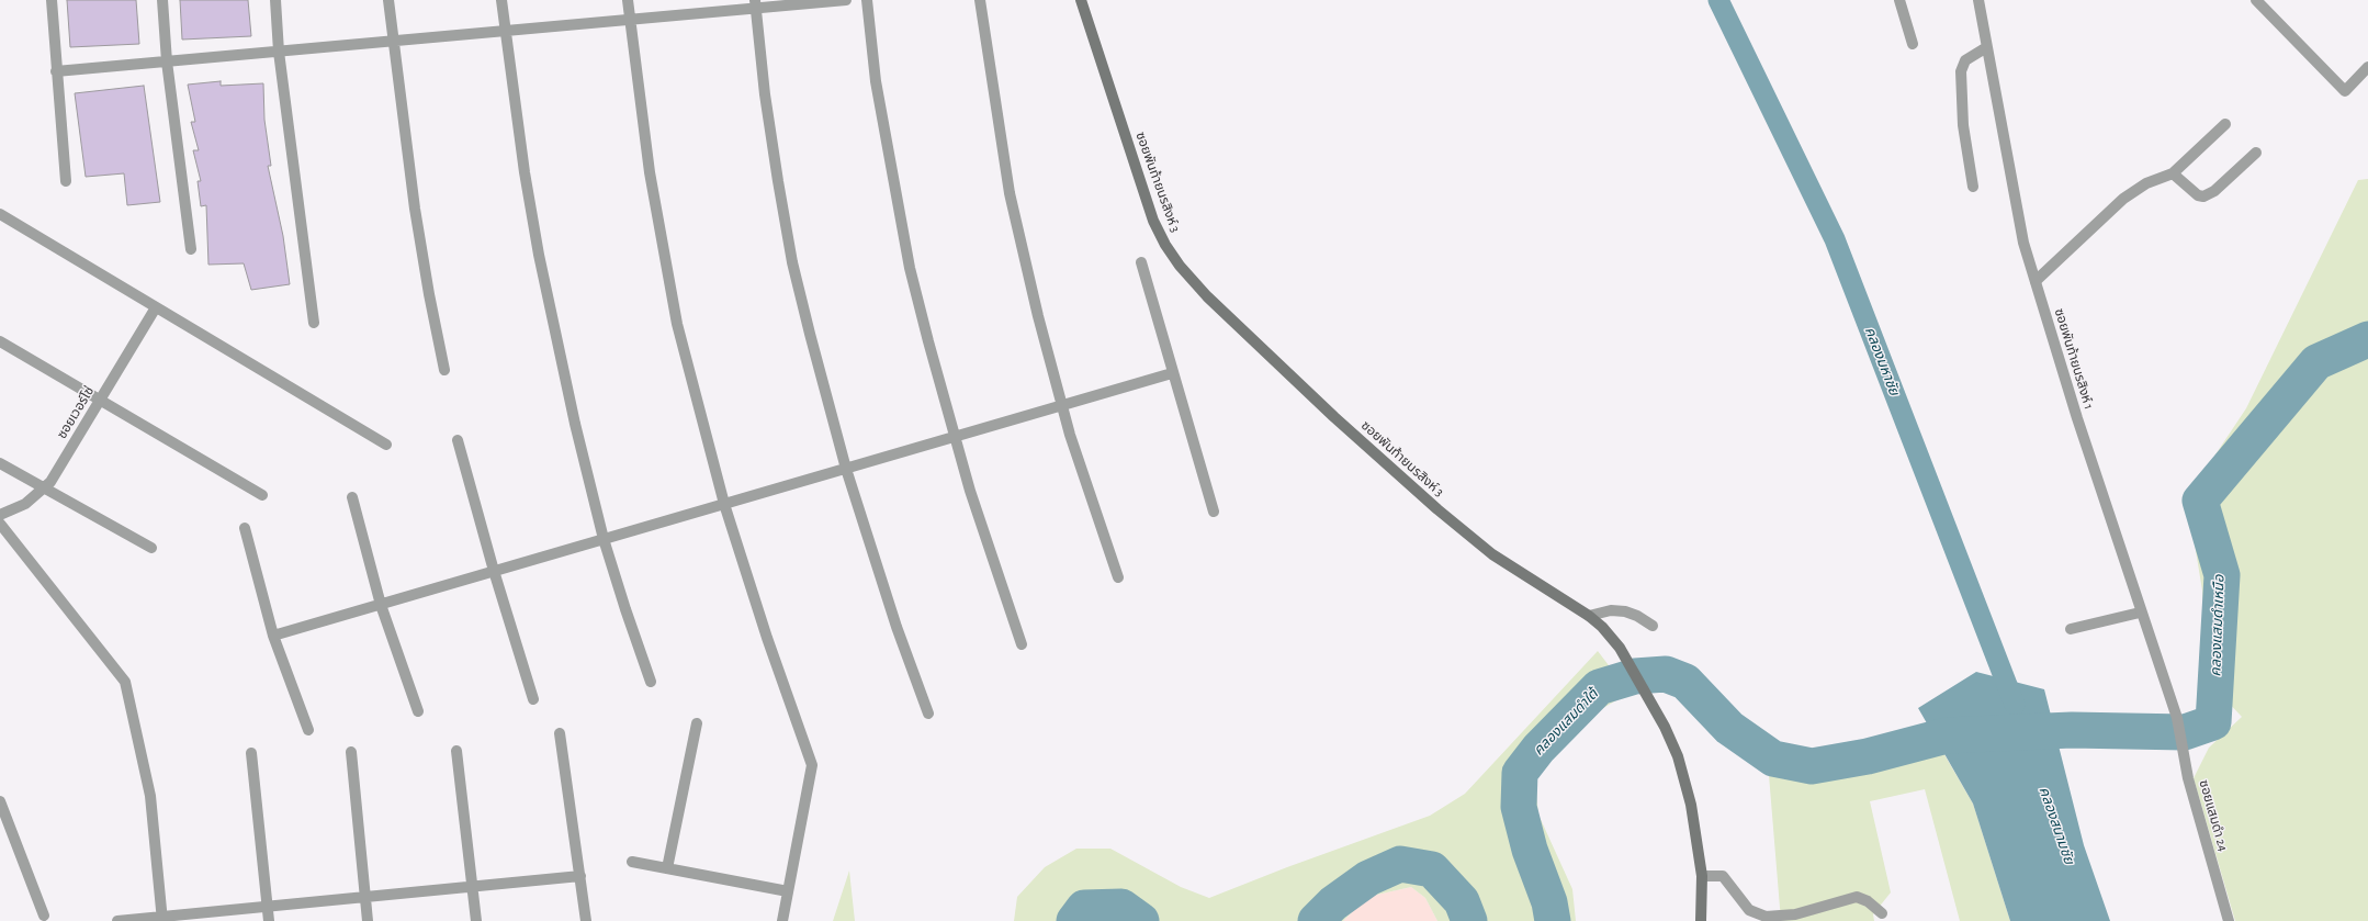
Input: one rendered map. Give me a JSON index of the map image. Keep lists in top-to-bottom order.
{
  "streets": {
    "street": [
      "ซอยพันท้ายนรสิงห์ 3",
      "ซอยพันท้ายนรสิงห์ 1",
      "ซอยเวอร์โซ่",
      "ซอยแสมดำ 24"
    ]
  },
  "crossings": [
    ["ซอยพันท้ายนรสิงห์ 1", "ซอยแสมดำ 24"]
  ],
  "water": [
    "คลองมหาชัย",
    "คลองแสมดำเหนือ",
    "คลองแสมดำใต้",
    "คลองสนามชัย"
  ]
}
